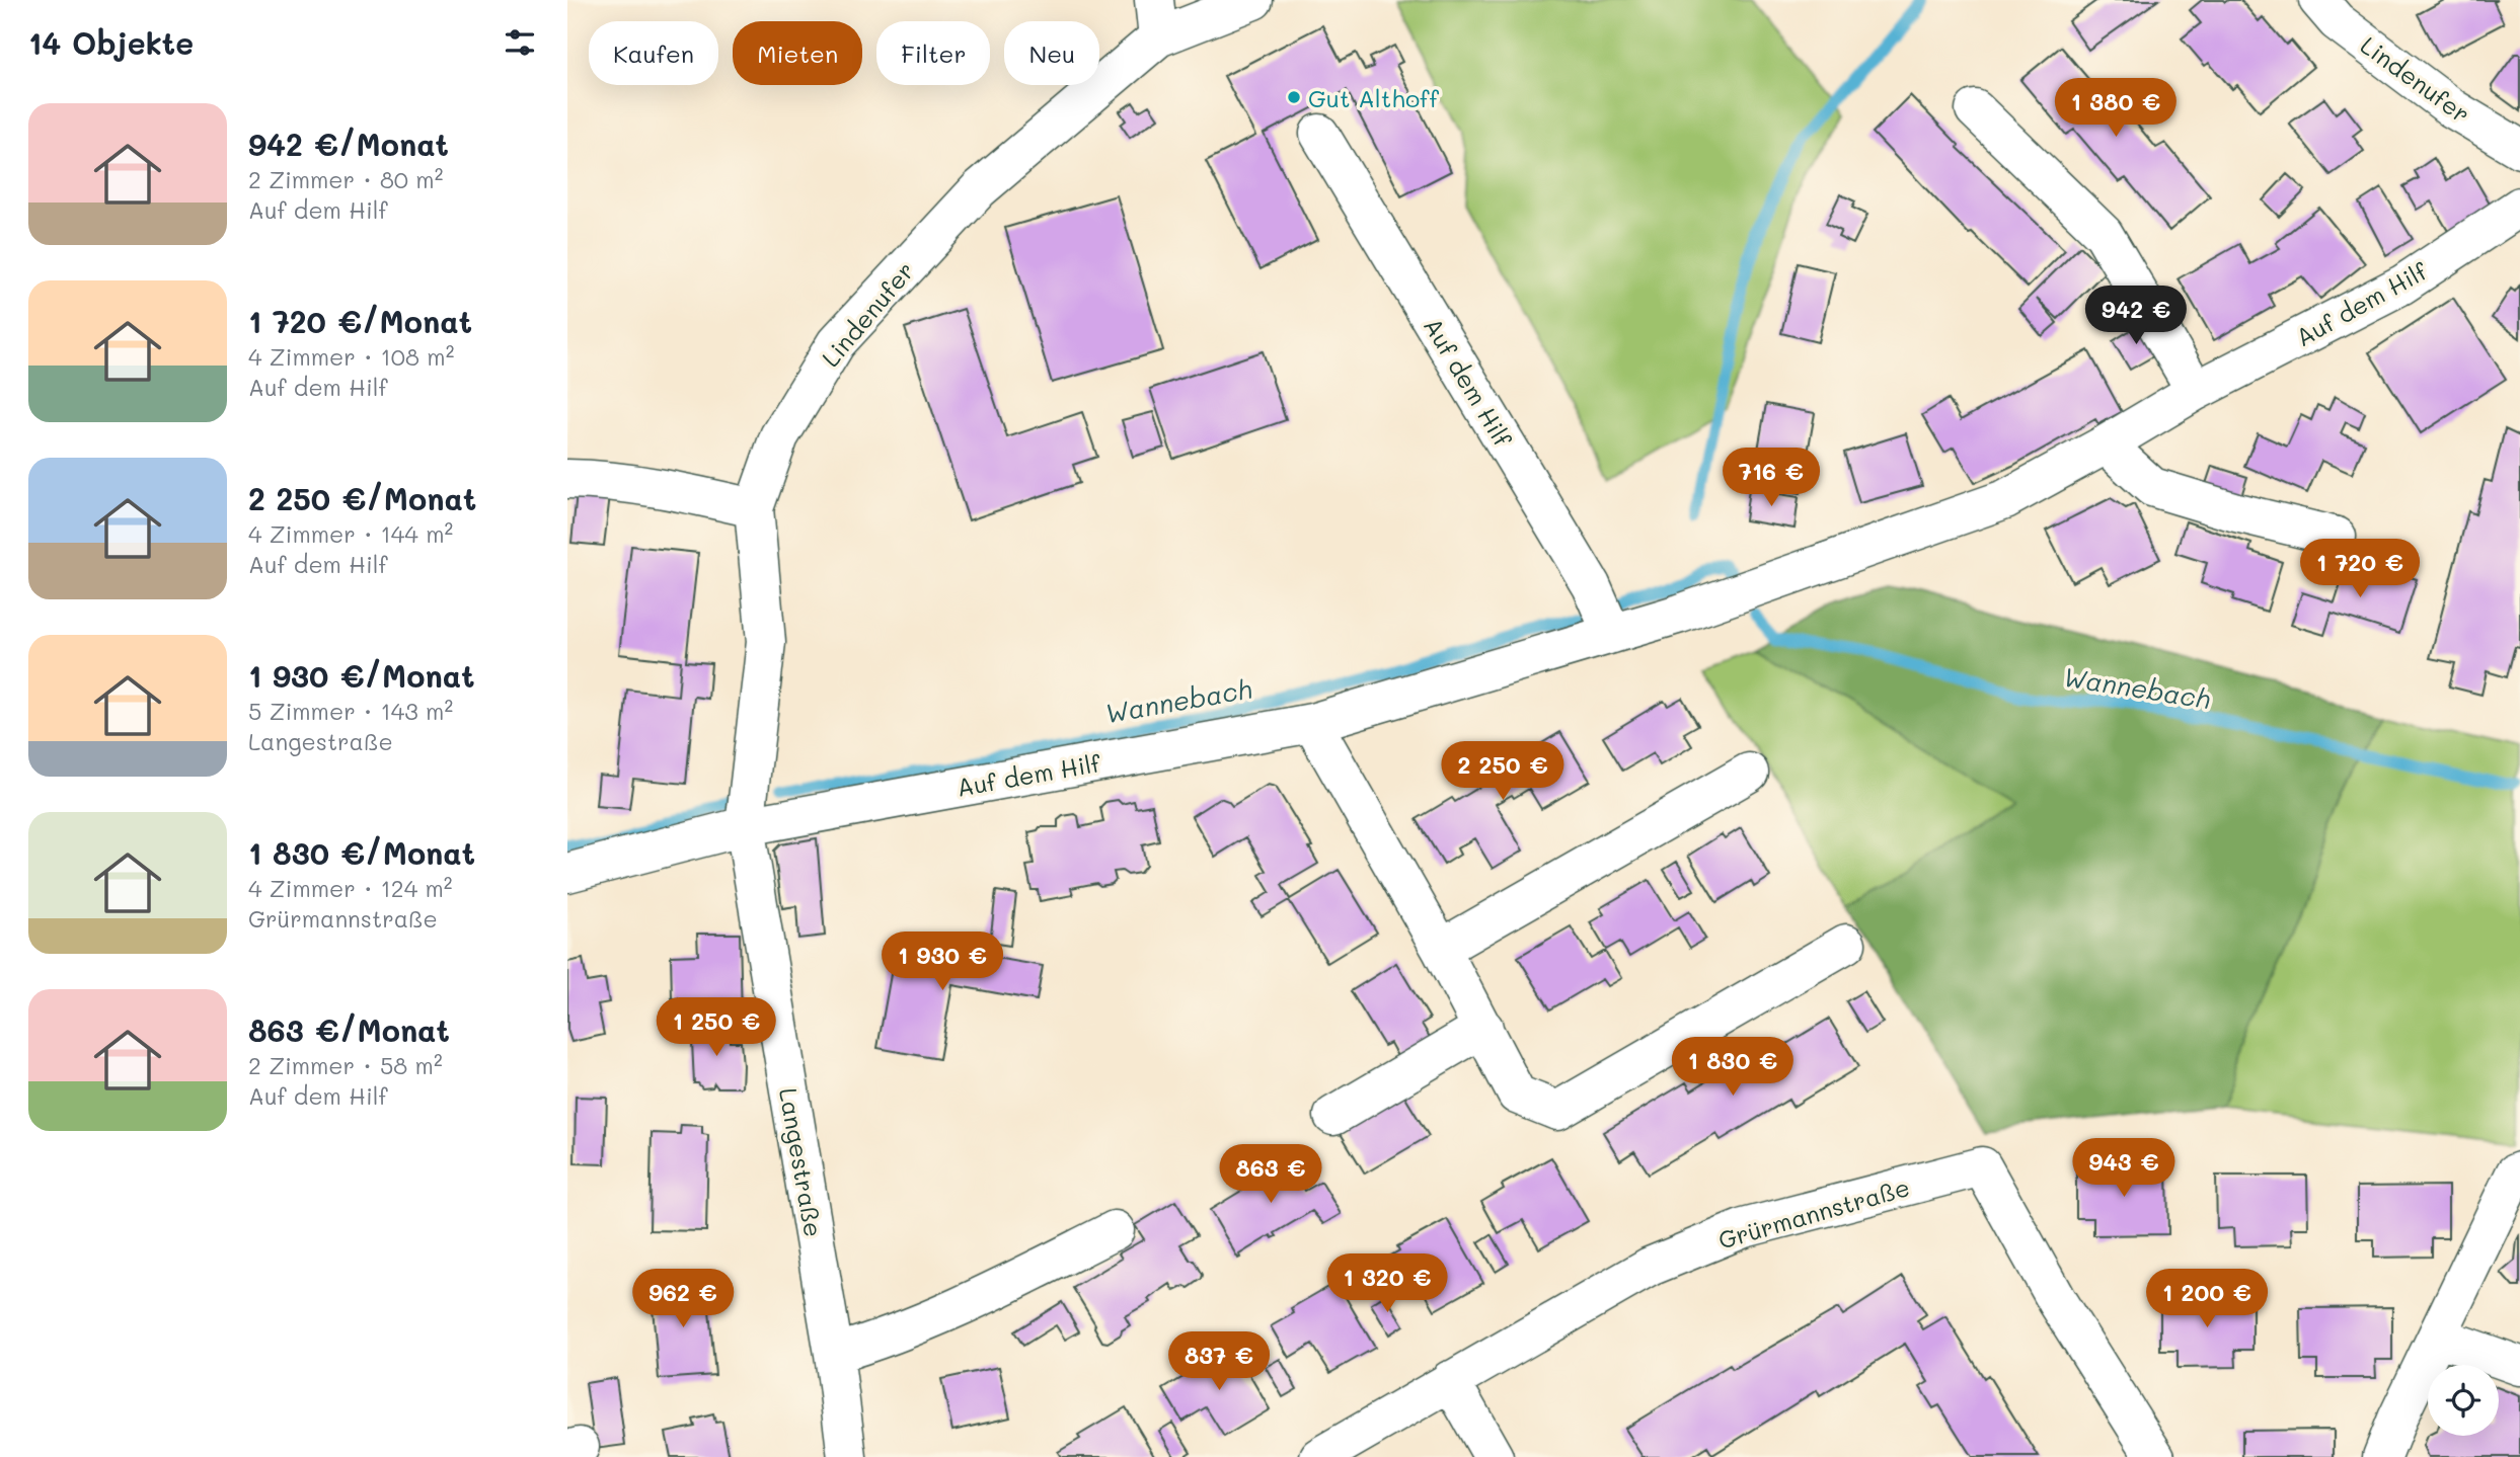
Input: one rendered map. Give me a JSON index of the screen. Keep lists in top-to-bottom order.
{
  "streets": {
    "street": [
      "Lindenufer",
      "Auf dem Hilf",
      "Langestraße",
      "Grürmannstraße"
    ]
  },
  "crossings": [
    ["Lindenufer", "Auf dem Hilf"],
    ["Lindenufer", "Langestraße"],
    ["Auf dem Hilf", "Langestraße"]
  ],
  "water": ["Wannebach"],
  "places": ["Gut Althoff"],
  "page": {
    "heading": "14 Objekte",
    "chip": [
      "Kaufen",
      "Mieten",
      "Filter",
      "Neu"
    ],
    "price": [
      "1 380 €",
      "942 €",
      "716 €",
      "1 720 €",
      "2 250 €",
      "1 930 €",
      "1 250 €",
      "1 830 €",
      "943 €",
      "863 €",
      "1 320 €",
      "962 €",
      "1 200 €",
      "837 €"
    ],
    "list": [
      {
        "name": "942 €/Monat",
        "note": "2 Zimmer · 80 m² · Auf dem Hilf"
      },
      {
        "name": "1 720 €/Monat",
        "note": "4 Zimmer · 108 m² · Auf dem Hilf"
      },
      {
        "name": "2 250 €/Monat",
        "note": "4 Zimmer · 144 m² · Auf dem Hilf"
      },
      {
        "name": "1 930 €/Monat",
        "note": "5 Zimmer · 143 m² · Langestraße"
      },
      {
        "name": "1 830 €/Monat",
        "note": "4 Zimmer · 124 m² · Grürmannstraße"
      },
      {
        "name": "863 €/Monat",
        "note": "2 Zimmer · 58 m² · Auf dem Hilf"
      }
    ]
  }
}
